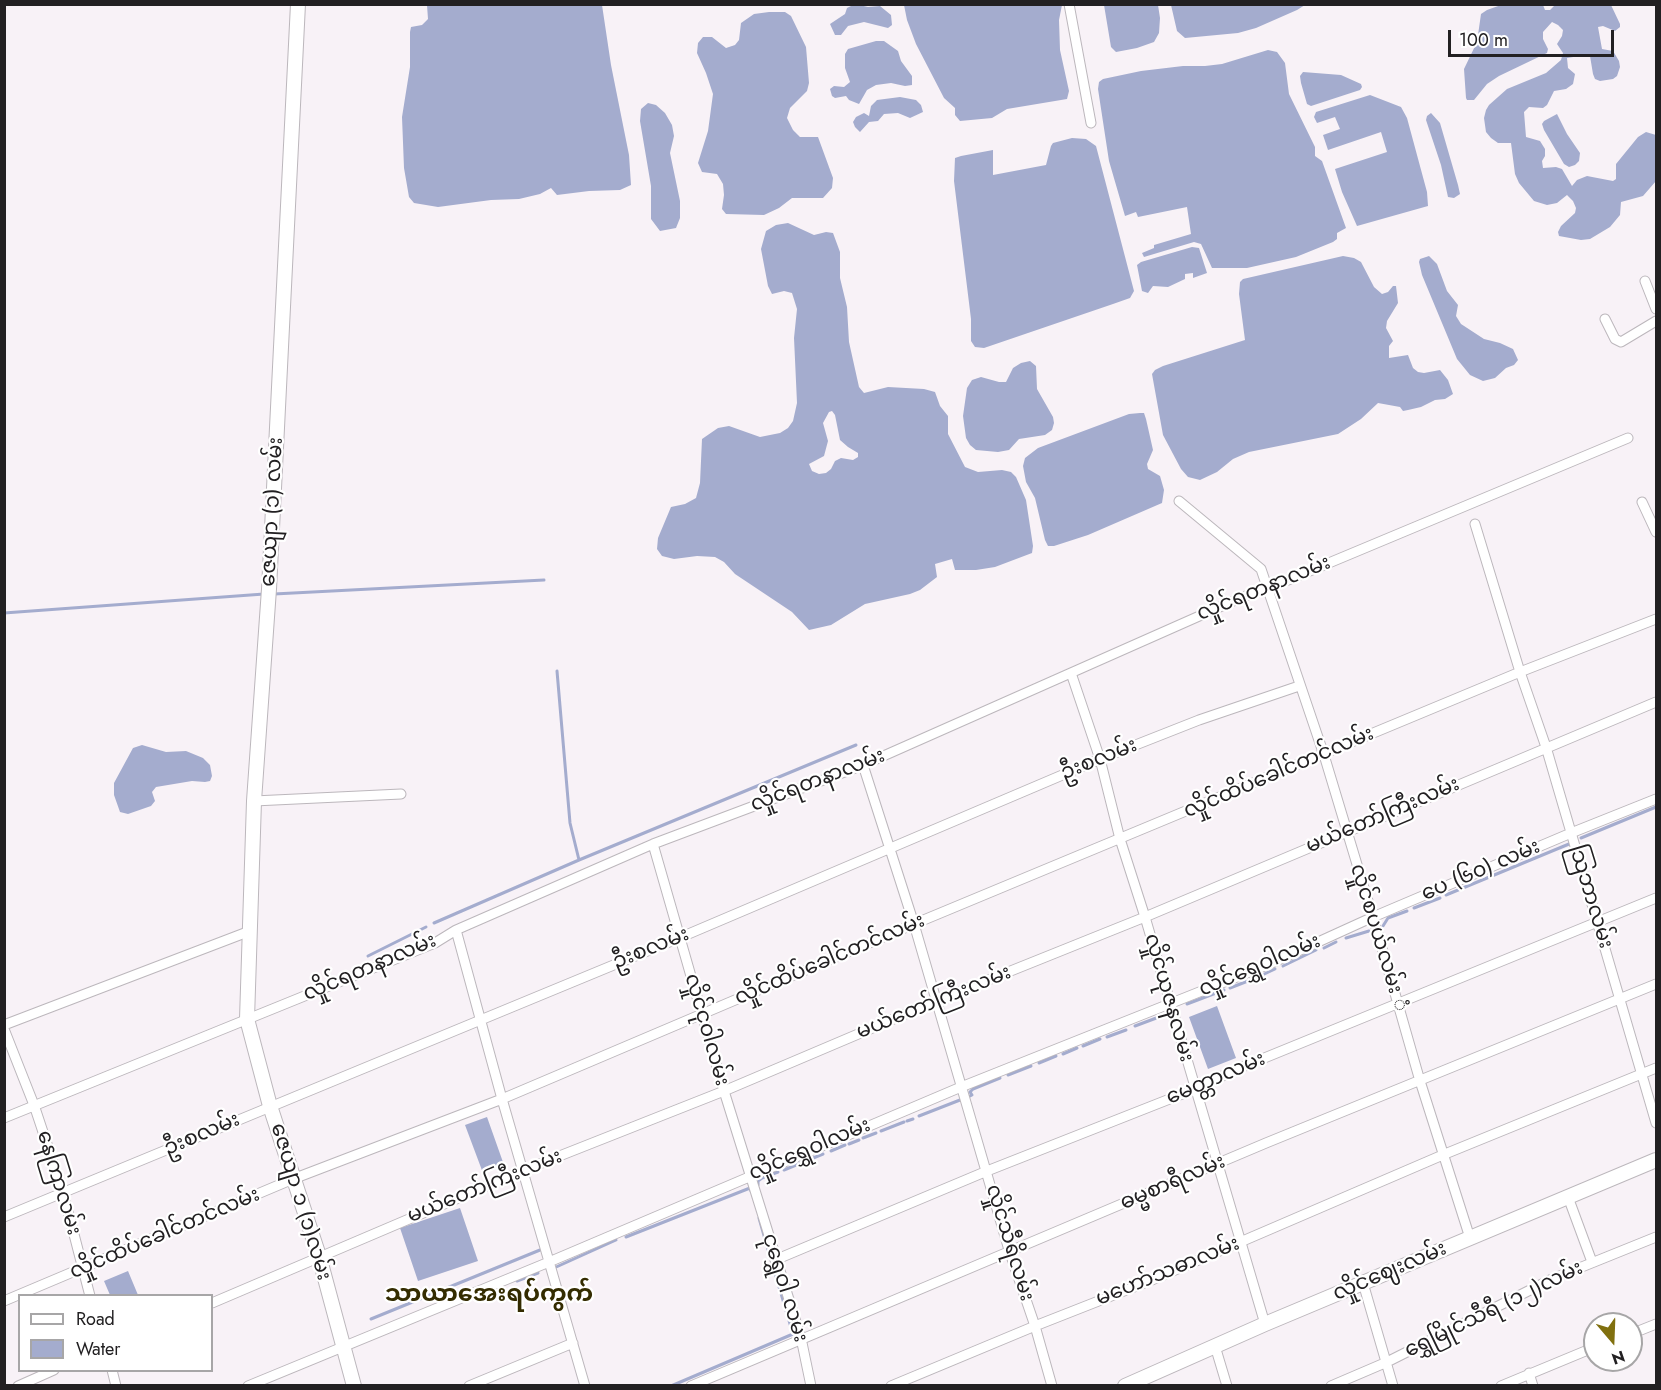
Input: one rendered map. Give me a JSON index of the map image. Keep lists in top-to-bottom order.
{
  "streets": {
    "street": [
      "ဇေယျာ (၁) လမ်း",
      "လှိုင်ရတနာလမ်း",
      "ဦးစလမ်း",
      "လှိုင်ထိပ်ခေါင်တင်လမ်း",
      "မယ်တော်ကြီးလမ်း",
      "ပေ (၆၀) လမ်း",
      "သြဘာလမ်း",
      "လှိုင်စပယ်လမ်း ံ",
      "လှိုင်ရွှေဝါလမ်း",
      "လှိုင်ယုဇနလမ်း",
      "လှိုင်ငုဝါလမ်း",
      "မေတ္တာလမ်း",
      "နေကြာလမ်း",
      "ဓမ္မစာရီလမ်း",
      "ဇေယျာ ၁ (၁)လမ်း",
      "လှိုင်သီရိလမ်း",
      "မဟော်သဓာလမ်း",
      "လှိုင်ဈေးလမ်း",
      "ငုရွှေဝါ လမ်း",
      "ရွှေမြိုင်သီရီ (၁၂)လမ်း"
    ]
  },
  "crossings": [
    ["ဇေယျာ (၁) လမ်း", "လှိုင်ရတနာလမ်း"],
    ["ဇေယျာ (၁) လမ်း", "ဇေယျာ ၁ (၁)လမ်း"],
    ["လှိုင်ရတနာလမ်း", "လှိုင်စပယ်လမ်း ံ"],
    ["လှိုင်ရတနာလမ်း", "လှိုင်ယုဇနလမ်း"],
    ["လှိုင်ရတနာလမ်း", "လှိုင်ငုဝါလမ်း"],
    ["လှိုင်ရတနာလမ်း", "နေကြာလမ်း"],
    ["လှိုင်ရတနာလမ်း", "ဇေယျာ ၁ (၁)လမ်း"],
    ["လှိုင်ရတနာလမ်း", "လှိုင်သီရိလမ်း"],
    ["ဦးစလမ်း", "လှိုင်စပယ်လမ်း ံ"],
    ["ဦးစလမ်း", "လှိုင်ယုဇနလမ်း"],
    ["ဦးစလမ်း", "လှိုင်ငုဝါလမ်း"],
    ["ဦးစလမ်း", "နေကြာလမ်း"],
    ["ဦးစလမ်း", "ဇေယျာ ၁ (၁)လမ်း"],
    ["ဦးစလမ်း", "လှိုင်သီရိလမ်း"],
    ["လှိုင်ထိပ်ခေါင်တင်လမ်း", "သြဘာလမ်း"],
    ["လှိုင်ထိပ်ခေါင်တင်လမ်း", "လှိုင်စပယ်လမ်း ံ"],
    ["လှိုင်ထိပ်ခေါင်တင်လမ်း", "လှိုင်ယုဇနလမ်း"],
    ["လှိုင်ထိပ်ခေါင်တင်လမ်း", "လှိုင်ငုဝါလမ်း"],
    ["လှိုင်ထိပ်ခေါင်တင်လမ်း", "နေကြာလမ်း"],
    ["လှိုင်ထိပ်ခေါင်တင်လမ်း", "ဇေယျာ ၁ (၁)လမ်း"],
    ["လှိုင်ထိပ်ခေါင်တင်လမ်း", "လှိုင်သီရိလမ်း"],
    ["မယ်တော်ကြီးလမ်း", "သြဘာလမ်း"],
    ["မယ်တော်ကြီးလမ်း", "လှိုင်စပယ်လမ်း ံ"],
    ["မယ်တော်ကြီးလမ်း", "လှိုင်ယုဇနလမ်း"],
    ["မယ်တော်ကြီးလမ်း", "လှိုင်ငုဝါလမ်း"],
    ["မယ်တော်ကြီးလမ်း", "ဇေယျာ ၁ (၁)လမ်း"],
    ["မယ်တော်ကြီးလမ်း", "လှိုင်သီရိလမ်း"],
    ["ပေ (၆၀) လမ်း", "သြဘာလမ်း"],
    ["ပေ (၆၀) လမ်း", "လှိုင်စပယ်လမ်း ံ"],
    ["ပေ (၆၀) လမ်း", "လှိုင်ရွှေဝါလမ်း"],
    ["သြဘာလမ်း", "မေတ္တာလမ်း"],
    ["သြဘာလမ်း", "ဓမ္မစာရီလမ်း"],
    ["လှိုင်စပယ်လမ်း ံ", "လှိုင်ရွှေဝါလမ်း"],
    ["လှိုင်စပယ်လမ်း ံ", "မေတ္တာလမ်း"],
    ["လှိုင်စပယ်လမ်း ံ", "ဓမ္မစာရီလမ်း"],
    ["လှိုင်စပယ်လမ်း ံ", "မဟော်သဓာလမ်း"],
    ["လှိုင်စပယ်လမ်း ံ", "လှိုင်ဈေးလမ်း"],
    ["လှိုင်ရွှေဝါလမ်း", "လှိုင်ယုဇနလမ်း"],
    ["လှိုင်ရွှေဝါလမ်း", "လှိုင်ငုဝါလမ်း"],
    ["လှိုင်ရွှေဝါလမ်း", "ဇေယျာ ၁ (၁)လမ်း"],
    ["လှိုင်ရွှေဝါလမ်း", "လှိုင်သီရိလမ်း"],
    ["လှိုင်ရွှေဝါလမ်း", "ငုရွှေဝါ လမ်း"],
    ["လှိုင်ယုဇနလမ်း", "မေတ္တာလမ်း"],
    ["လှိုင်ယုဇနလမ်း", "ဓမ္မစာရီလမ်း"],
    ["လှိုင်ယုဇနလမ်း", "မဟော်သဓာလမ်း"],
    ["လှိုင်ယုဇနလမ်း", "လှိုင်ဈေးလမ်း"],
    ["လှိုင်ငုဝါလမ်း", "ငုရွှေဝါ လမ်း"],
    ["မေတ္တာလမ်း", "လှိုင်သီရိလမ်း"],
    ["မေတ္တာလမ်း", "ငုရွှေဝါ လမ်း"],
    ["ဓမ္မစာရီလမ်း", "လှိုင်သီရိလမ်း"],
    ["ဓမ္မစာရီလမ်း", "ငုရွှေဝါ လမ်း"],
    ["လှိုင်သီရိလမ်း", "မဟော်သဓာလမ်း"]
  ],
  "districts": ["သာယာအေးရပ်ကွက်"],
  "legend": ["Road", "Water"],
  "scale_bar": "100 m",
  "north": "bottom"
}
